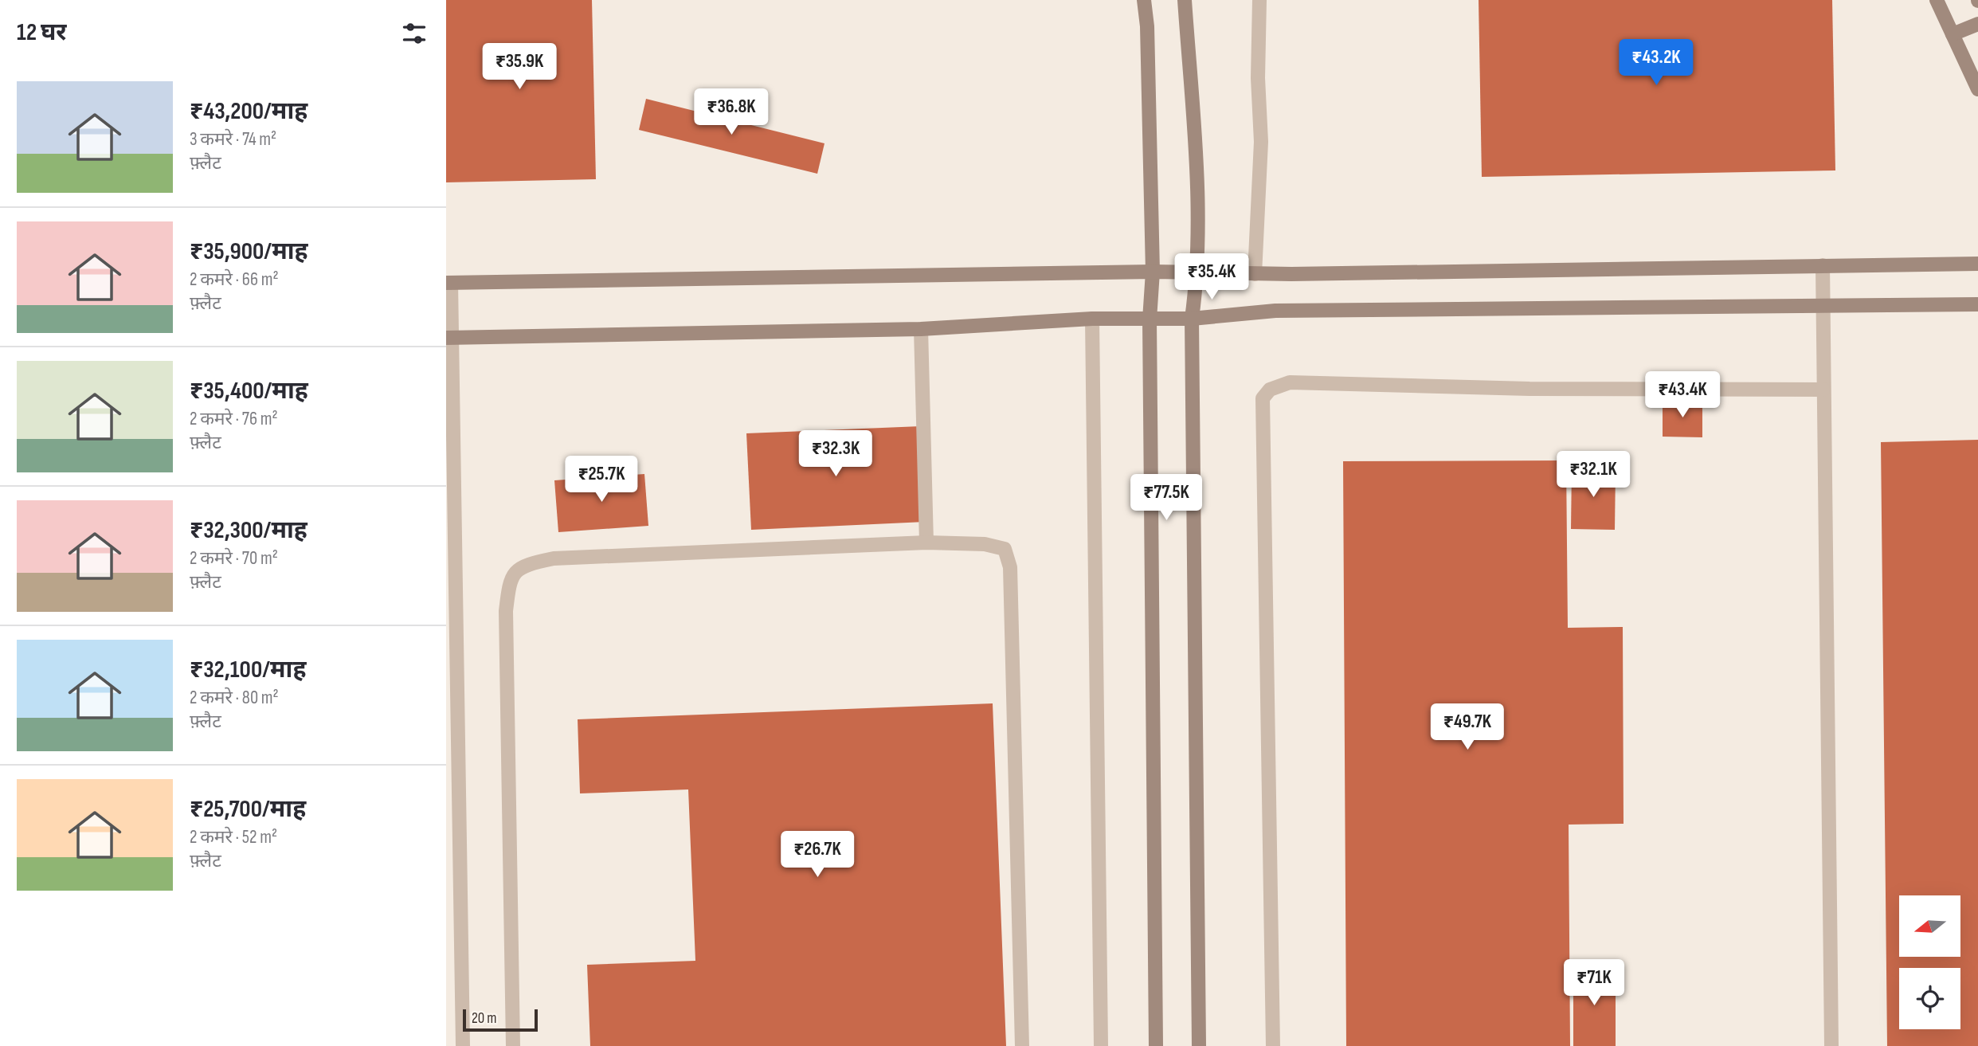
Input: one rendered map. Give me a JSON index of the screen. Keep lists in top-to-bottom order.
{
  "scale_bar": "20 m",
  "north": "left",
  "page": {
    "heading": "12 घर",
    "price": [
      "₹43.2K",
      "₹35.9K",
      "₹36.8K",
      "₹35.4K",
      "₹43.4K",
      "₹32.3K",
      "₹32.1K",
      "₹25.7K",
      "₹77.5K",
      "₹49.7K",
      "₹26.7K",
      "₹71K"
    ],
    "list": [
      {
        "name": "₹43,200/माह",
        "note": "3 कमरे · 74 m² · फ़्लैट"
      },
      {
        "name": "₹35,900/माह",
        "note": "2 कमरे · 66 m² · फ़्लैट"
      },
      {
        "name": "₹35,400/माह",
        "note": "2 कमरे · 76 m² · फ़्लैट"
      },
      {
        "name": "₹32,300/माह",
        "note": "2 कमरे · 70 m² · फ़्लैट"
      },
      {
        "name": "₹32,100/माह",
        "note": "2 कमरे · 80 m² · फ़्लैट"
      },
      {
        "name": "₹25,700/माह",
        "note": "2 कमरे · 52 m² · फ़्लैट"
      }
    ],
    "scale": "20 m"
  }
}
